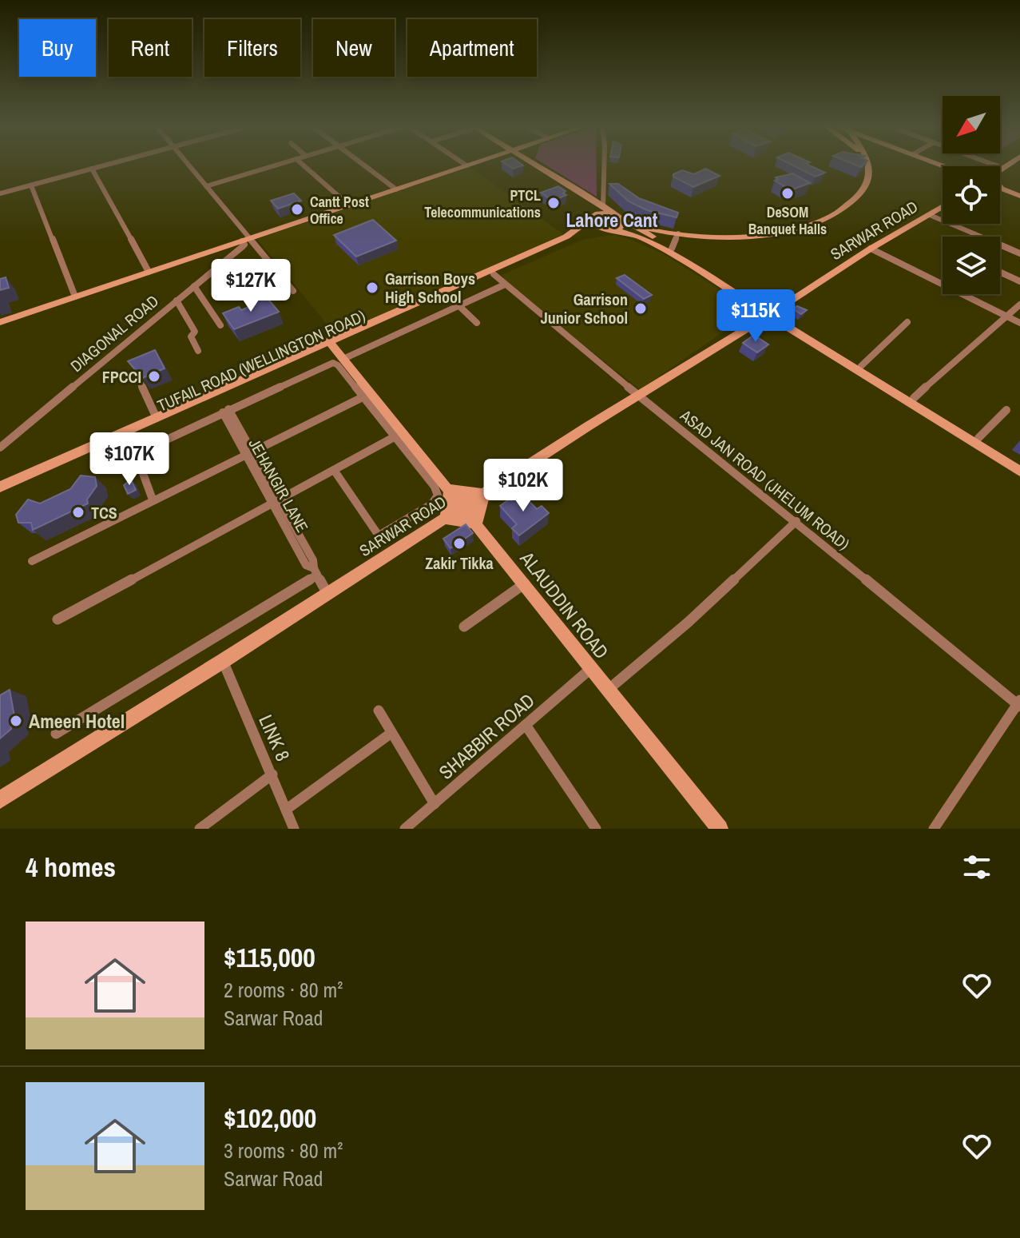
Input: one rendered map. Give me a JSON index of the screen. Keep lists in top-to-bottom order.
{
  "streets": {
    "street": [
      "SARWAR ROAD",
      "DIAGONAL ROAD",
      "TUFAIL ROAD (WELLINGTON ROAD)",
      "ASAD JAN ROAD (JHELUM ROAD)",
      "JEHANGIR LANE",
      "ALAUDDIN ROAD",
      "SHABBIR ROAD",
      "LINK 8"
    ]
  },
  "crossings": [
    ["SARWAR ROAD", "ASAD JAN ROAD (JHELUM ROAD)"],
    ["SARWAR ROAD", "JEHANGIR LANE"],
    ["SARWAR ROAD", "ALAUDDIN ROAD"],
    ["SARWAR ROAD", "LINK 8"],
    ["TUFAIL ROAD (WELLINGTON ROAD)", "ASAD JAN ROAD (JHELUM ROAD)"],
    ["TUFAIL ROAD (WELLINGTON ROAD)", "ALAUDDIN ROAD"],
    ["ALAUDDIN ROAD", "SHABBIR ROAD"]
  ],
  "districts": ["Lahore Cant"],
  "places": [
    "DeSOM Banquet Halls",
    "PTCL Telecommunications",
    "Cantt Post Office",
    "Garrison Boys High School",
    "Garrison Junior School",
    "FPCCI",
    "TCS",
    "Zakir Tikka",
    "Ameen Hotel"
  ],
  "north": "bottom left",
  "page": {
    "chip": [
      "Buy",
      "Rent",
      "Filters",
      "New",
      "Apartment"
    ],
    "price": [
      "$127K",
      "$115K",
      "$107K",
      "$102K"
    ],
    "heading": "4 homes",
    "list": [
      {
        "name": "$115,000",
        "note": "2 rooms · 80 m² · Sarwar Road"
      },
      {
        "name": "$102,000",
        "note": "3 rooms · 80 m² · Sarwar Road"
      }
    ]
  }
}
